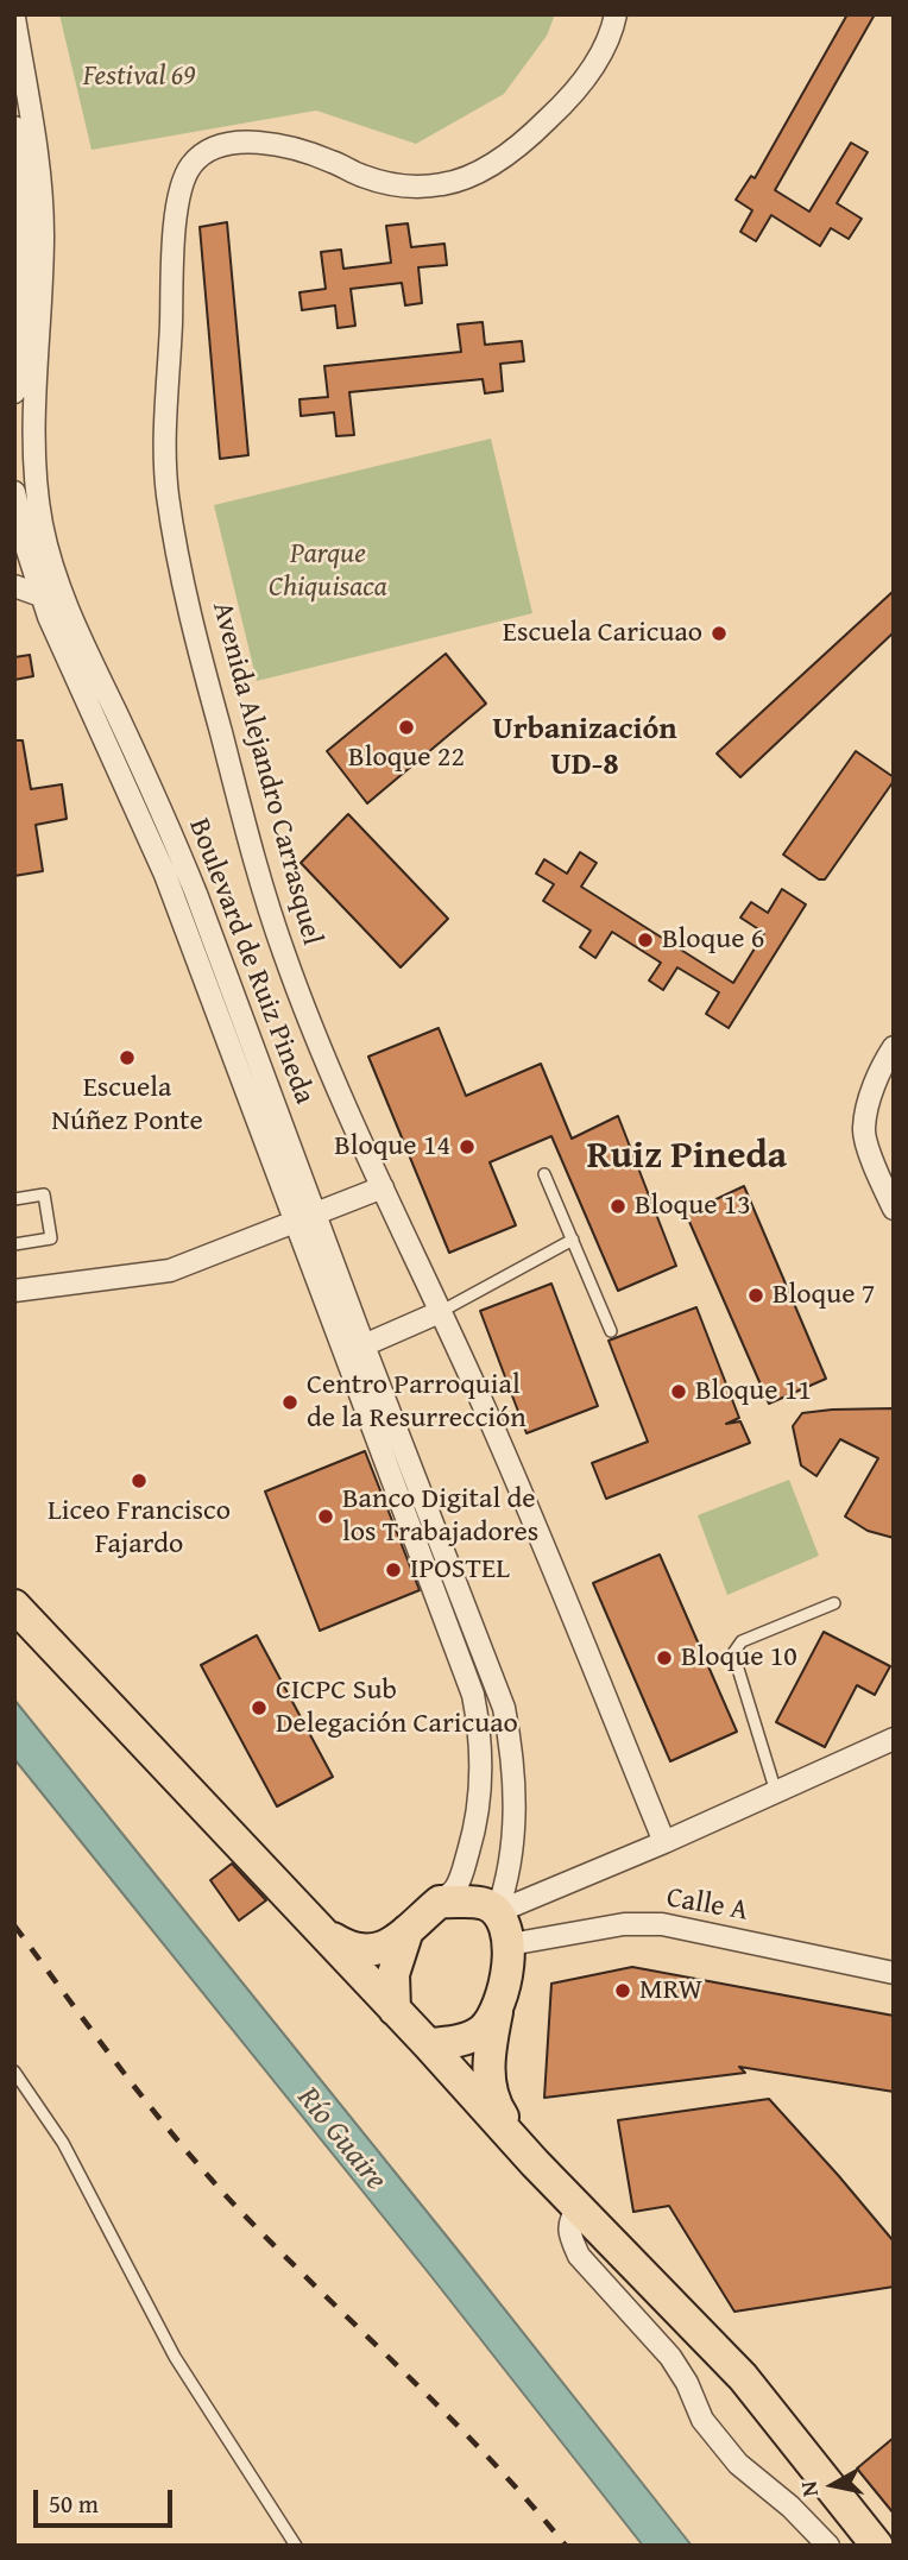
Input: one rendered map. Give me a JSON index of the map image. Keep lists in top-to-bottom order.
{
  "streets": {
    "street": ["Avenida Alejandro Carrasquel", "Boulevard de Ruiz Pineda", "Calle A"]
  },
  "crossings": [
    ["Boulevard de Ruiz Pineda", "Calle A"]
  ],
  "districts": ["Urbanización UD-8", "Ruiz Pineda"],
  "water": ["Río Guaire"],
  "parks": ["Festival 69", "Parque Chiquisaca"],
  "places": [
    "Escuela Caricuao",
    "Bloque 22",
    "Bloque 6",
    "Escuela Núñez Ponte",
    "Bloque 14",
    "Bloque 13",
    "Bloque 7",
    "Bloque 11",
    "Centro Parroquial de la Resurrección",
    "Liceo Francisco Fajardo",
    "Banco Digital de los Trabajadores",
    "IPOSTEL",
    "Bloque 10",
    "CICPC Sub Delegación Caricuao",
    "MRW"
  ],
  "scale_bar": "50 m",
  "north": "left"
}
